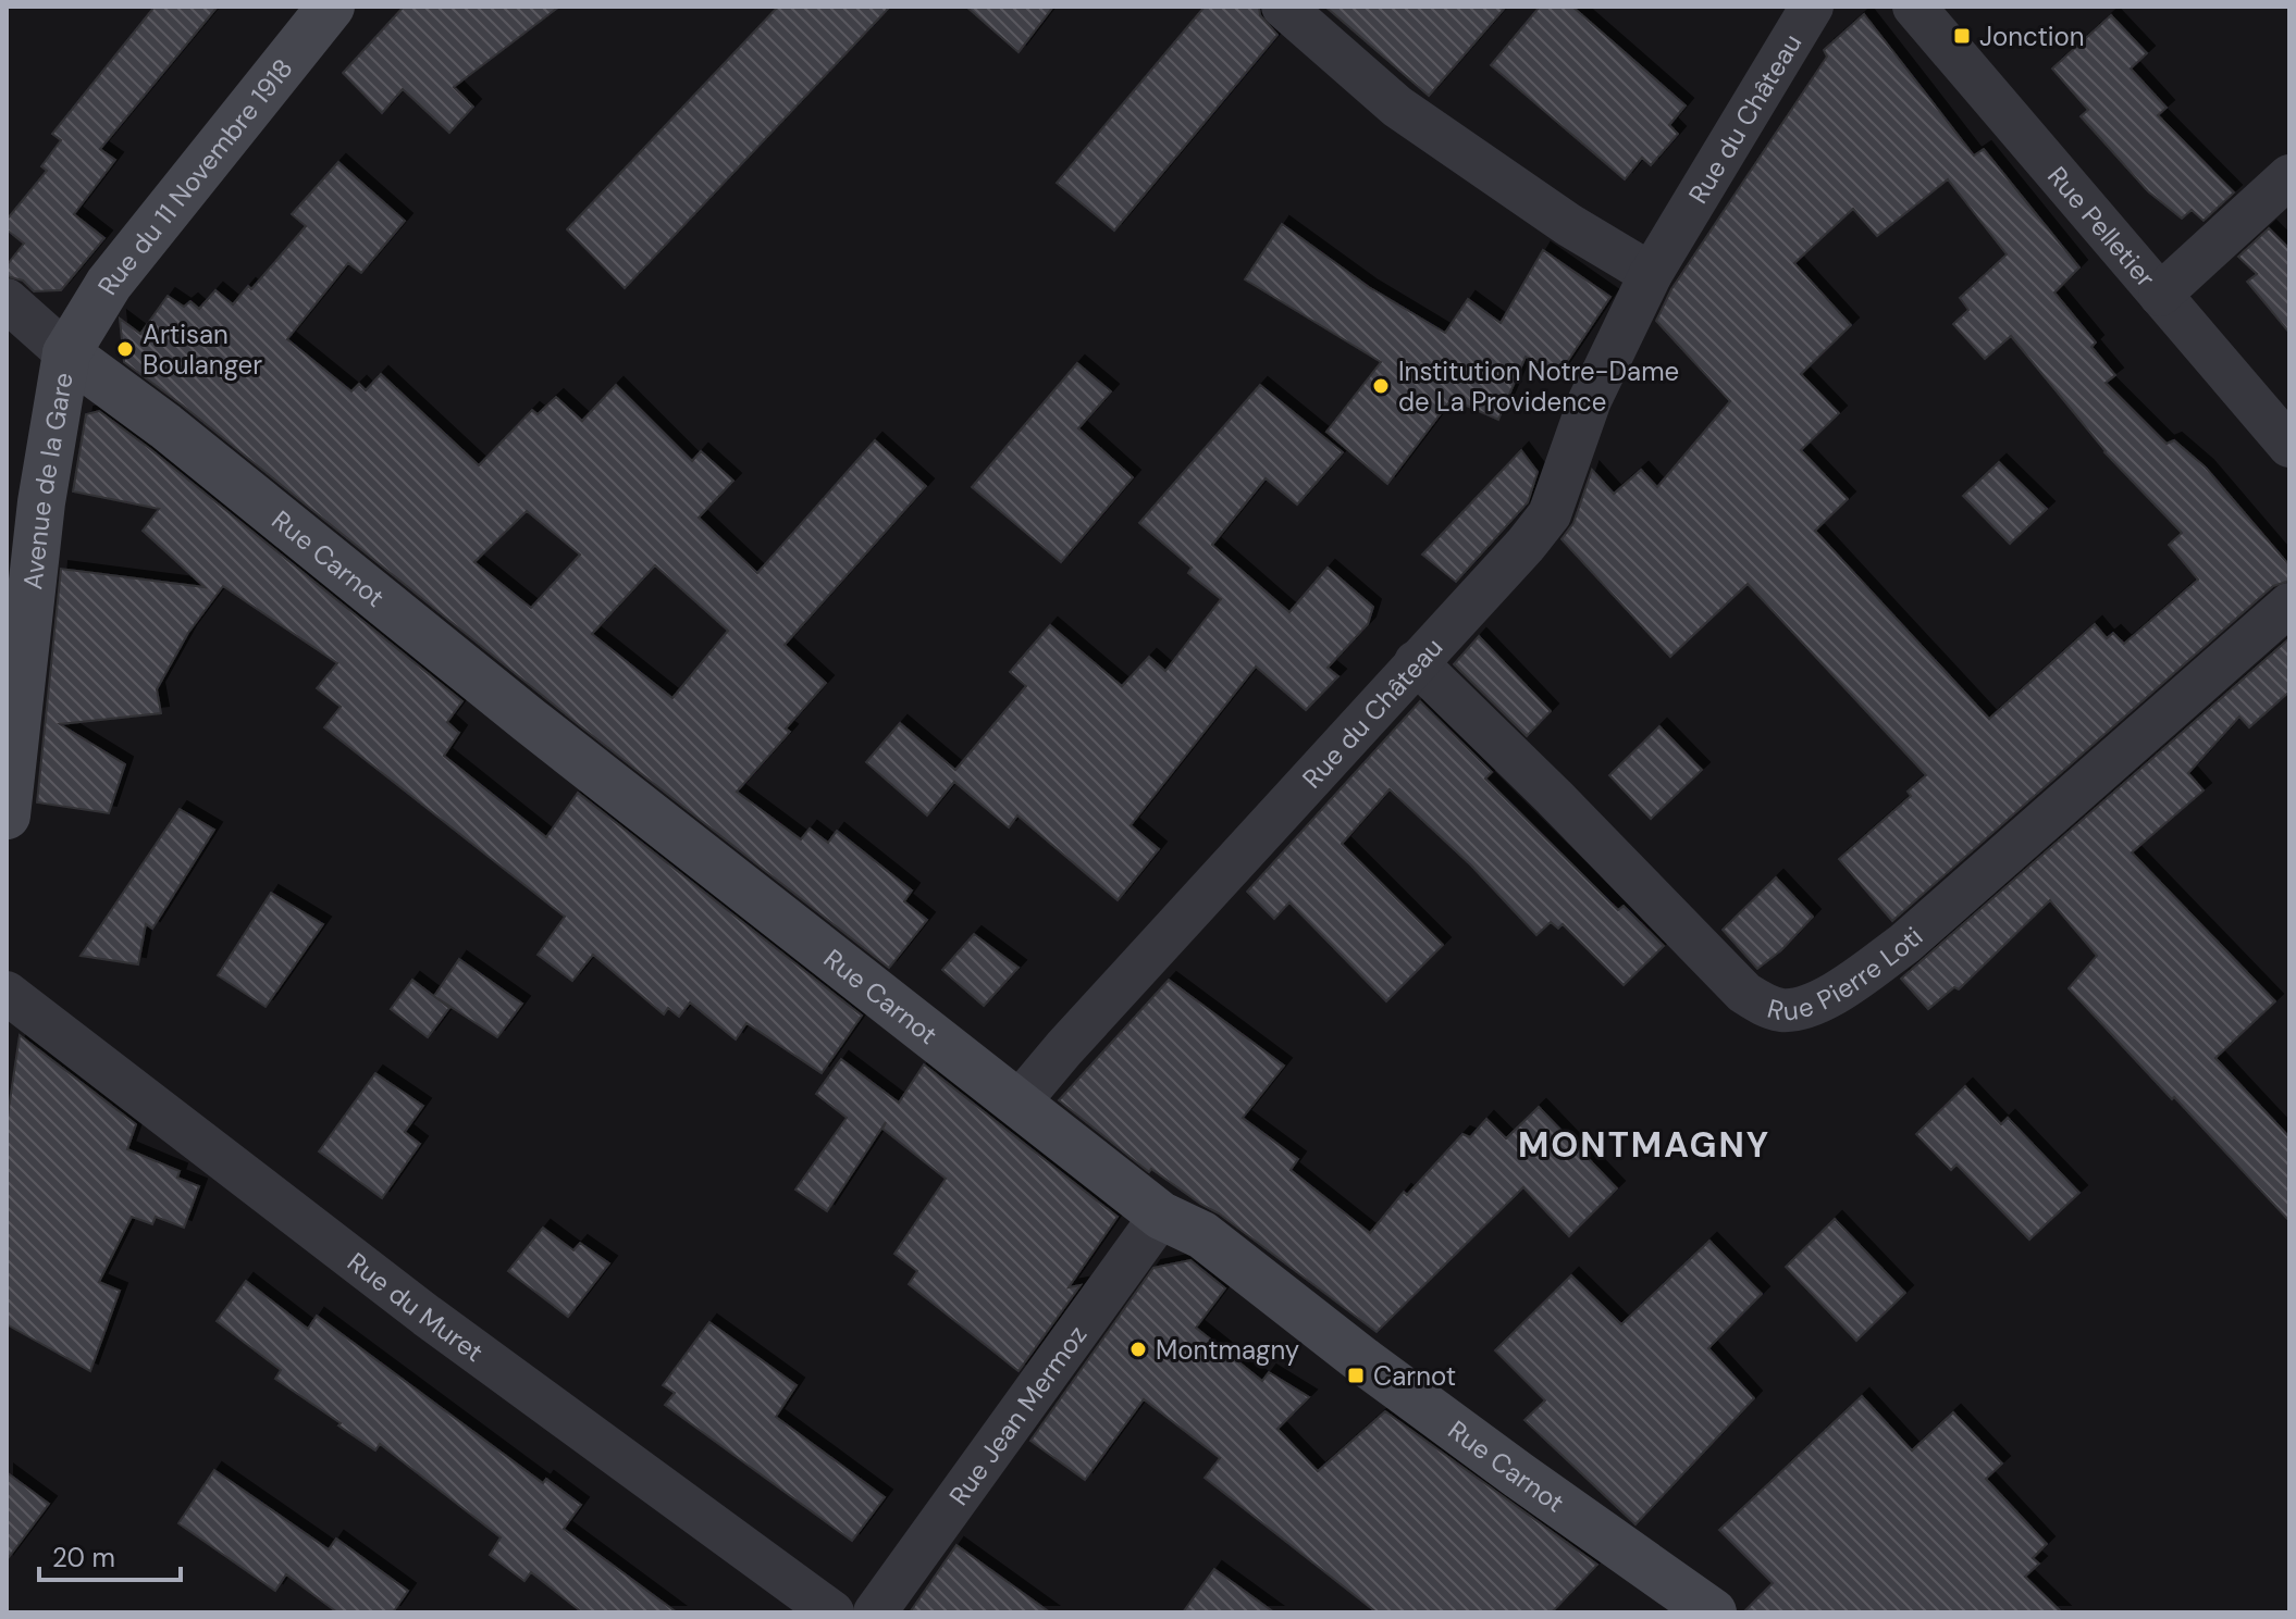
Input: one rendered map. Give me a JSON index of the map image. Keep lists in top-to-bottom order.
{
  "streets": {
    "main road": ["Rue du 11 Novembre 1918", "Avenue de la Gare", "Rue Carnot"],
    "street": [
      "Rue du Château",
      "Rue Pelletier",
      "Rue Pierre Loti",
      "Rue du Muret",
      "Rue Jean Mermoz"
    ]
  },
  "crossings": [
    ["Rue du Château", "Rue Carnot"],
    ["Rue du Château", "Rue Pierre Loti"],
    ["Rue du 11 Novembre 1918", "Avenue de la Gare"],
    ["Rue du 11 Novembre 1918", "Rue Carnot"],
    ["Avenue de la Gare", "Rue Carnot"],
    ["Rue Carnot", "Rue Jean Mermoz"]
  ],
  "districts": ["MONTMAGNY"],
  "places": {
    "transit": ["Jonction", "Carnot"],
    "other": ["Artisan Boulanger", "Institution Notre-Dame de La Providence", "Montmagny"]
  },
  "scale_bar": "20 m"
}
